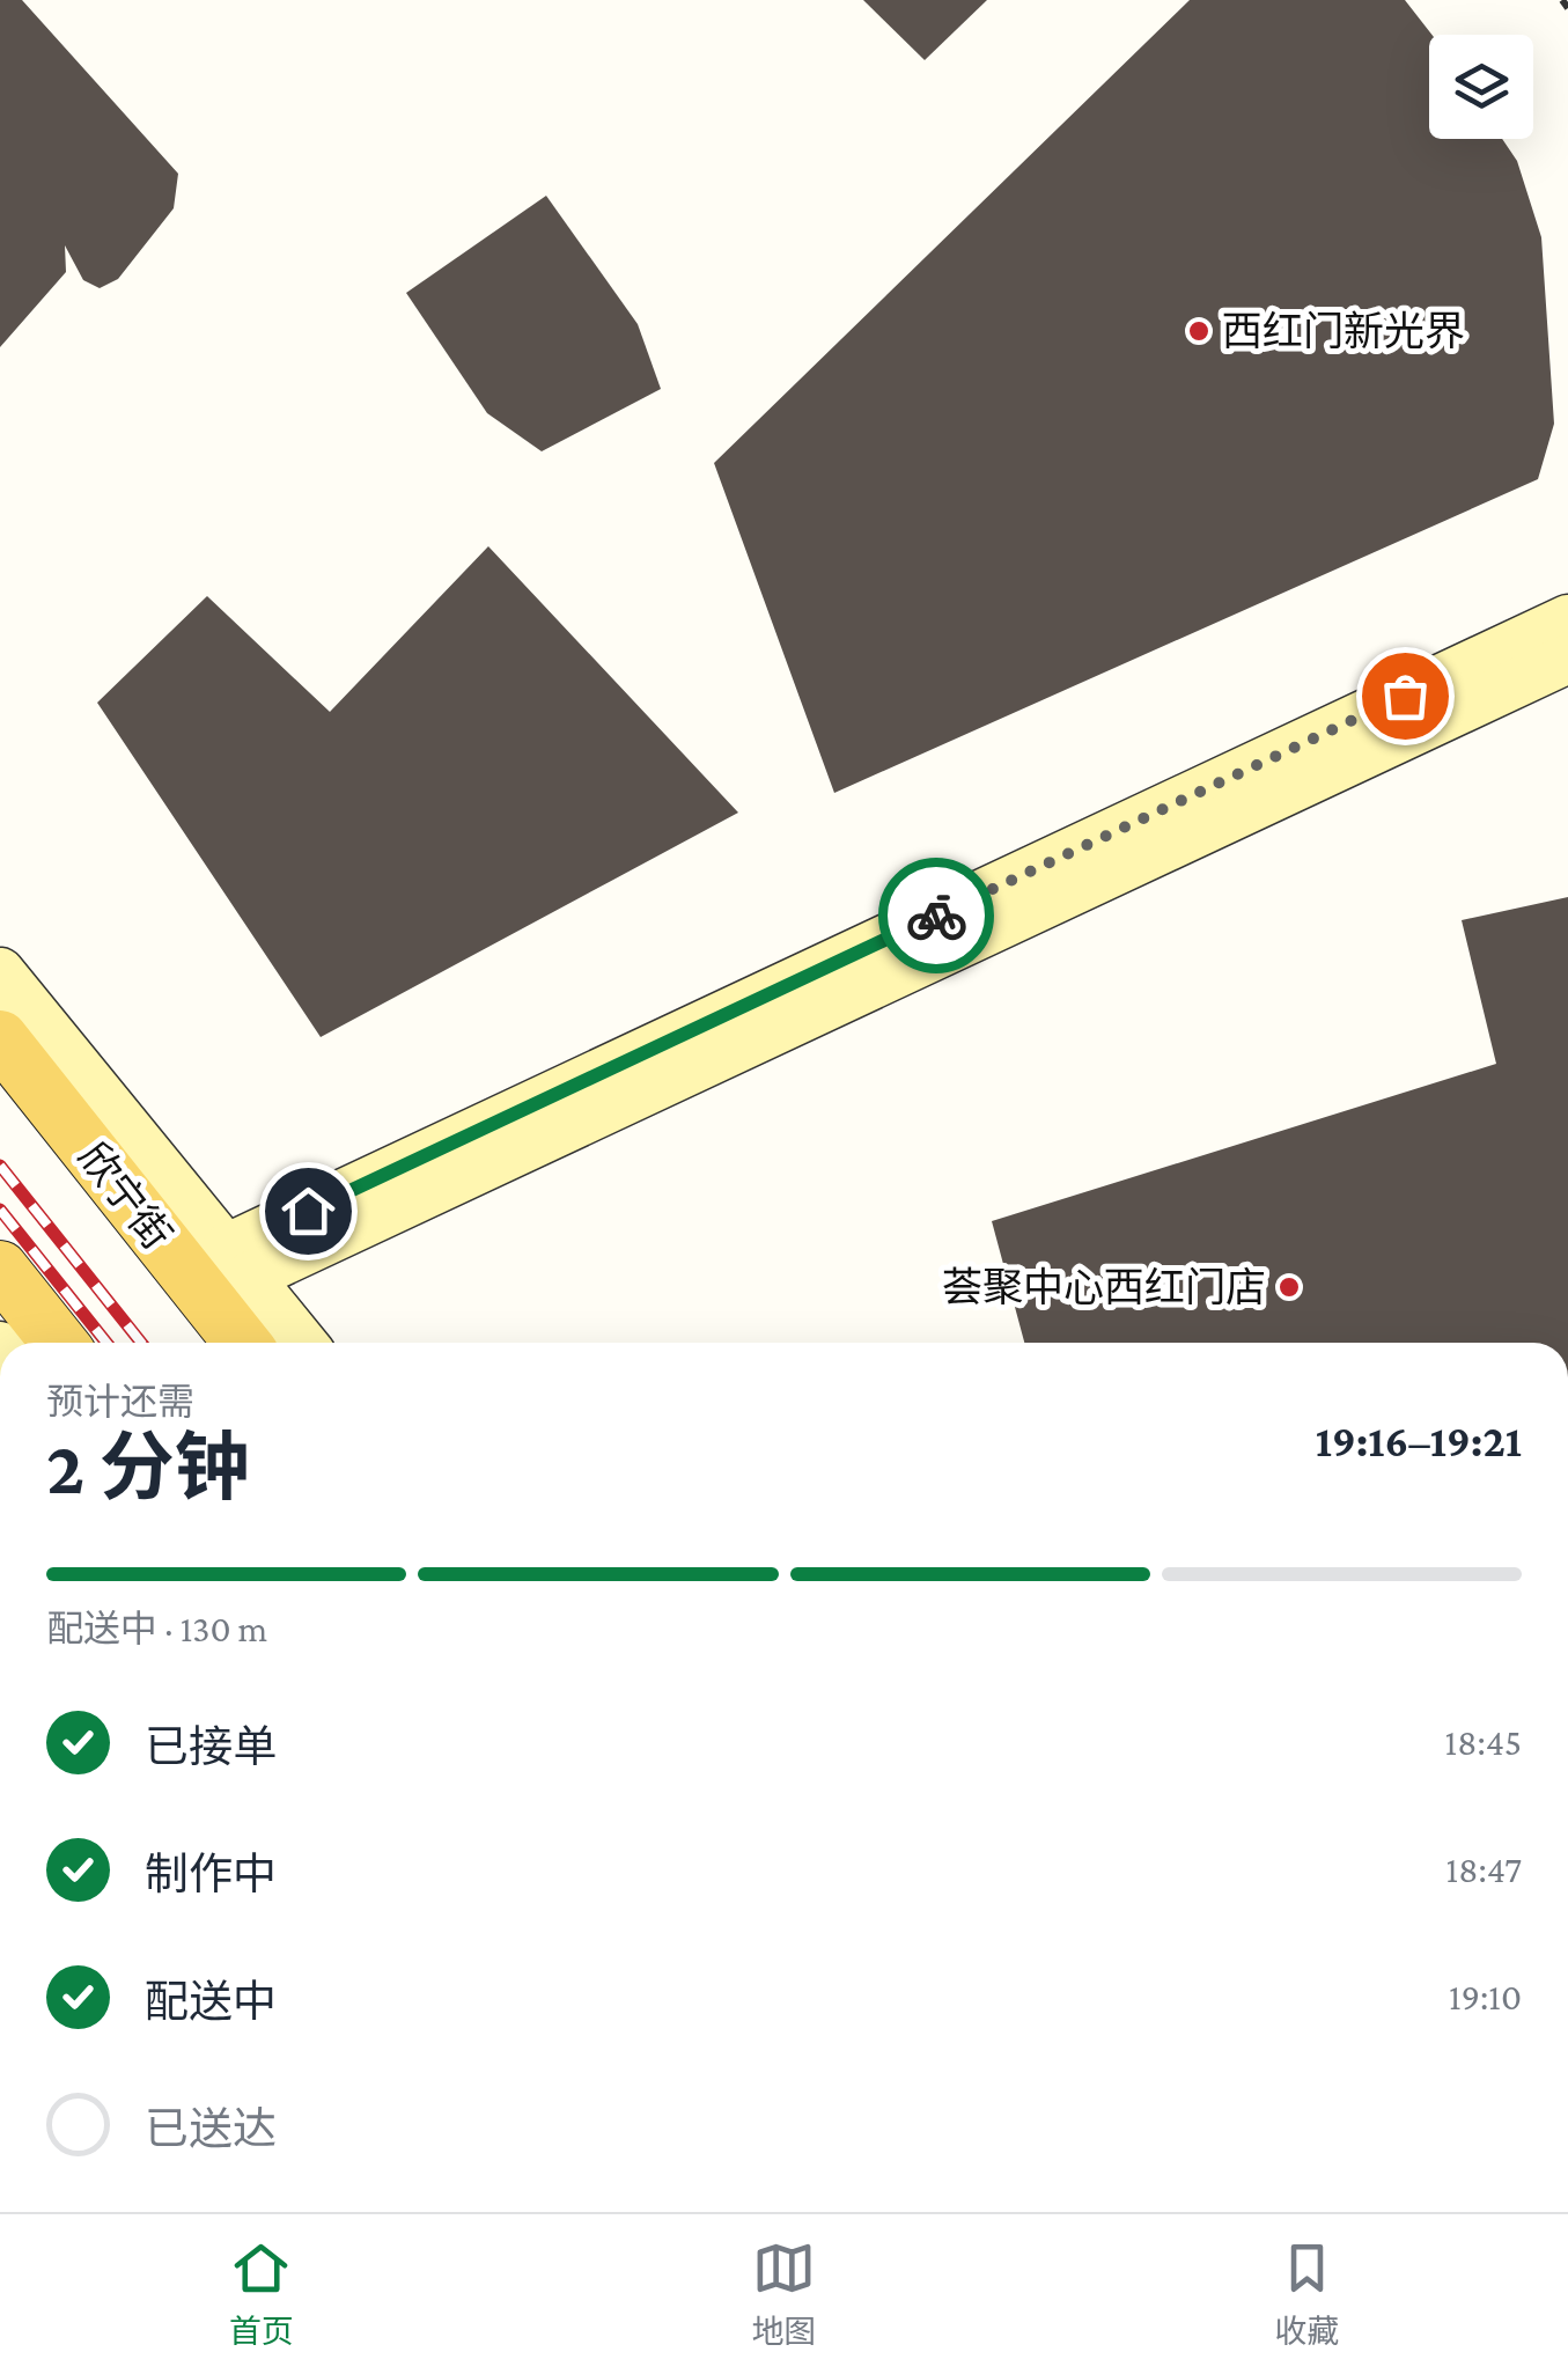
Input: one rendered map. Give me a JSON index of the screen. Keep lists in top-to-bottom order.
{
  "streets": {
    "main road": ["欣宁街"]
  },
  "places": ["西红门新光界", "荟聚中心西红门店"],
  "page": {
    "heading": ["2 分钟", "预计还需", "19:16–19:21"],
    "bar": "配送中 · 130 m",
    "list": [
      ["已接单", "18:45"],
      ["制作中", "18:47"],
      ["配送中", "19:10"],
      "已送达"
    ],
    "tabs": ["首页", "地图", "收藏"]
  }
}
